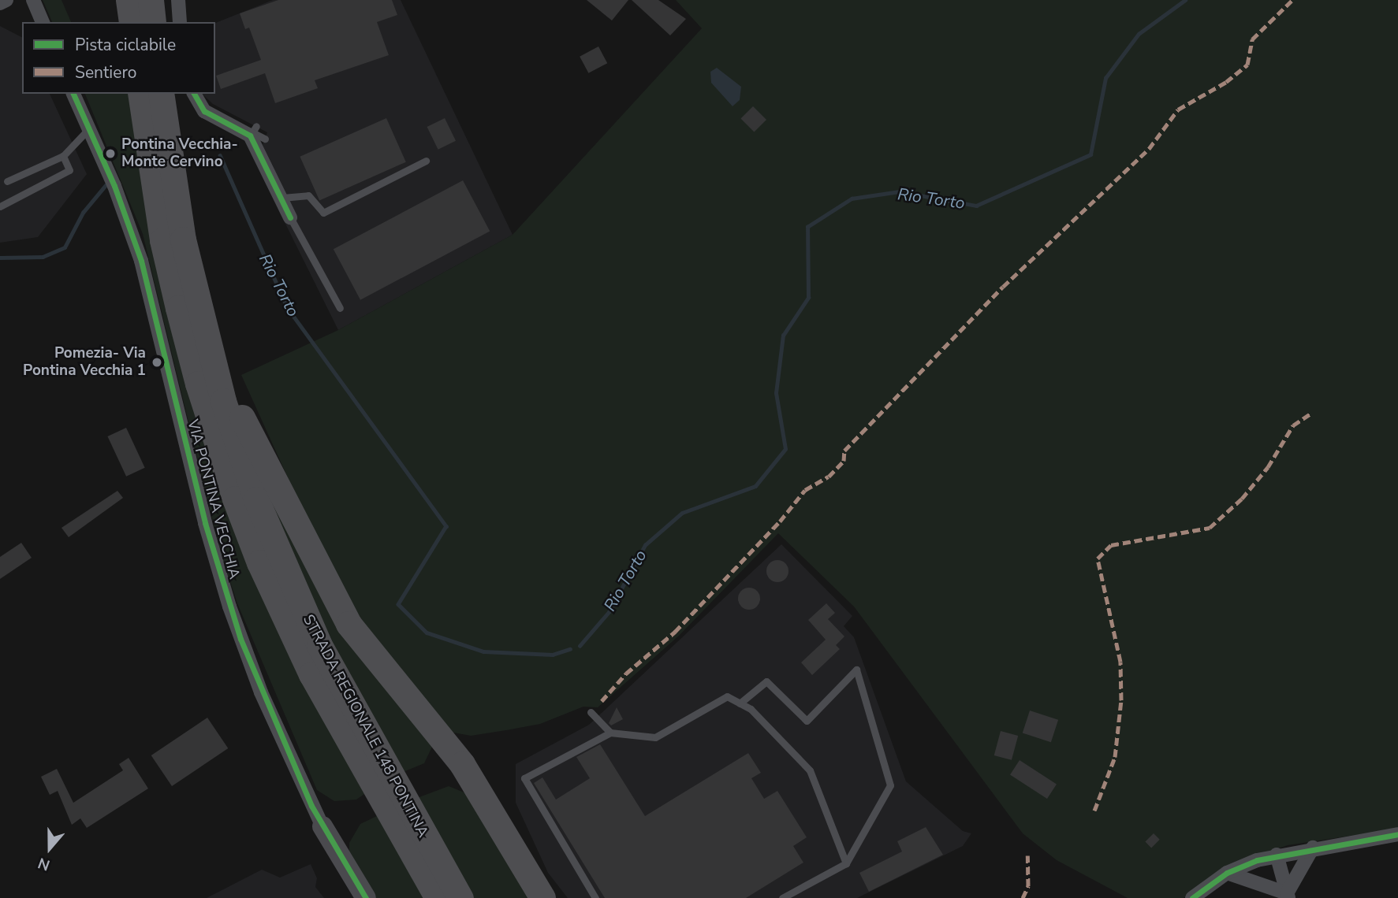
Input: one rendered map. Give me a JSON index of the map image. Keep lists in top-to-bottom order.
{
  "streets": {
    "highway": ["STRADA REGIONALE 148 PONTINA"],
    "street": ["VIA PONTINA VECCHIA"]
  },
  "water": ["Rio Torto"],
  "places": ["Pontina Vecchia- Monte Cervino", "Pomezia- Via Pontina Vecchia 1"],
  "legend": ["Pista ciclabile", "Sentiero"],
  "north": "bottom"
}
